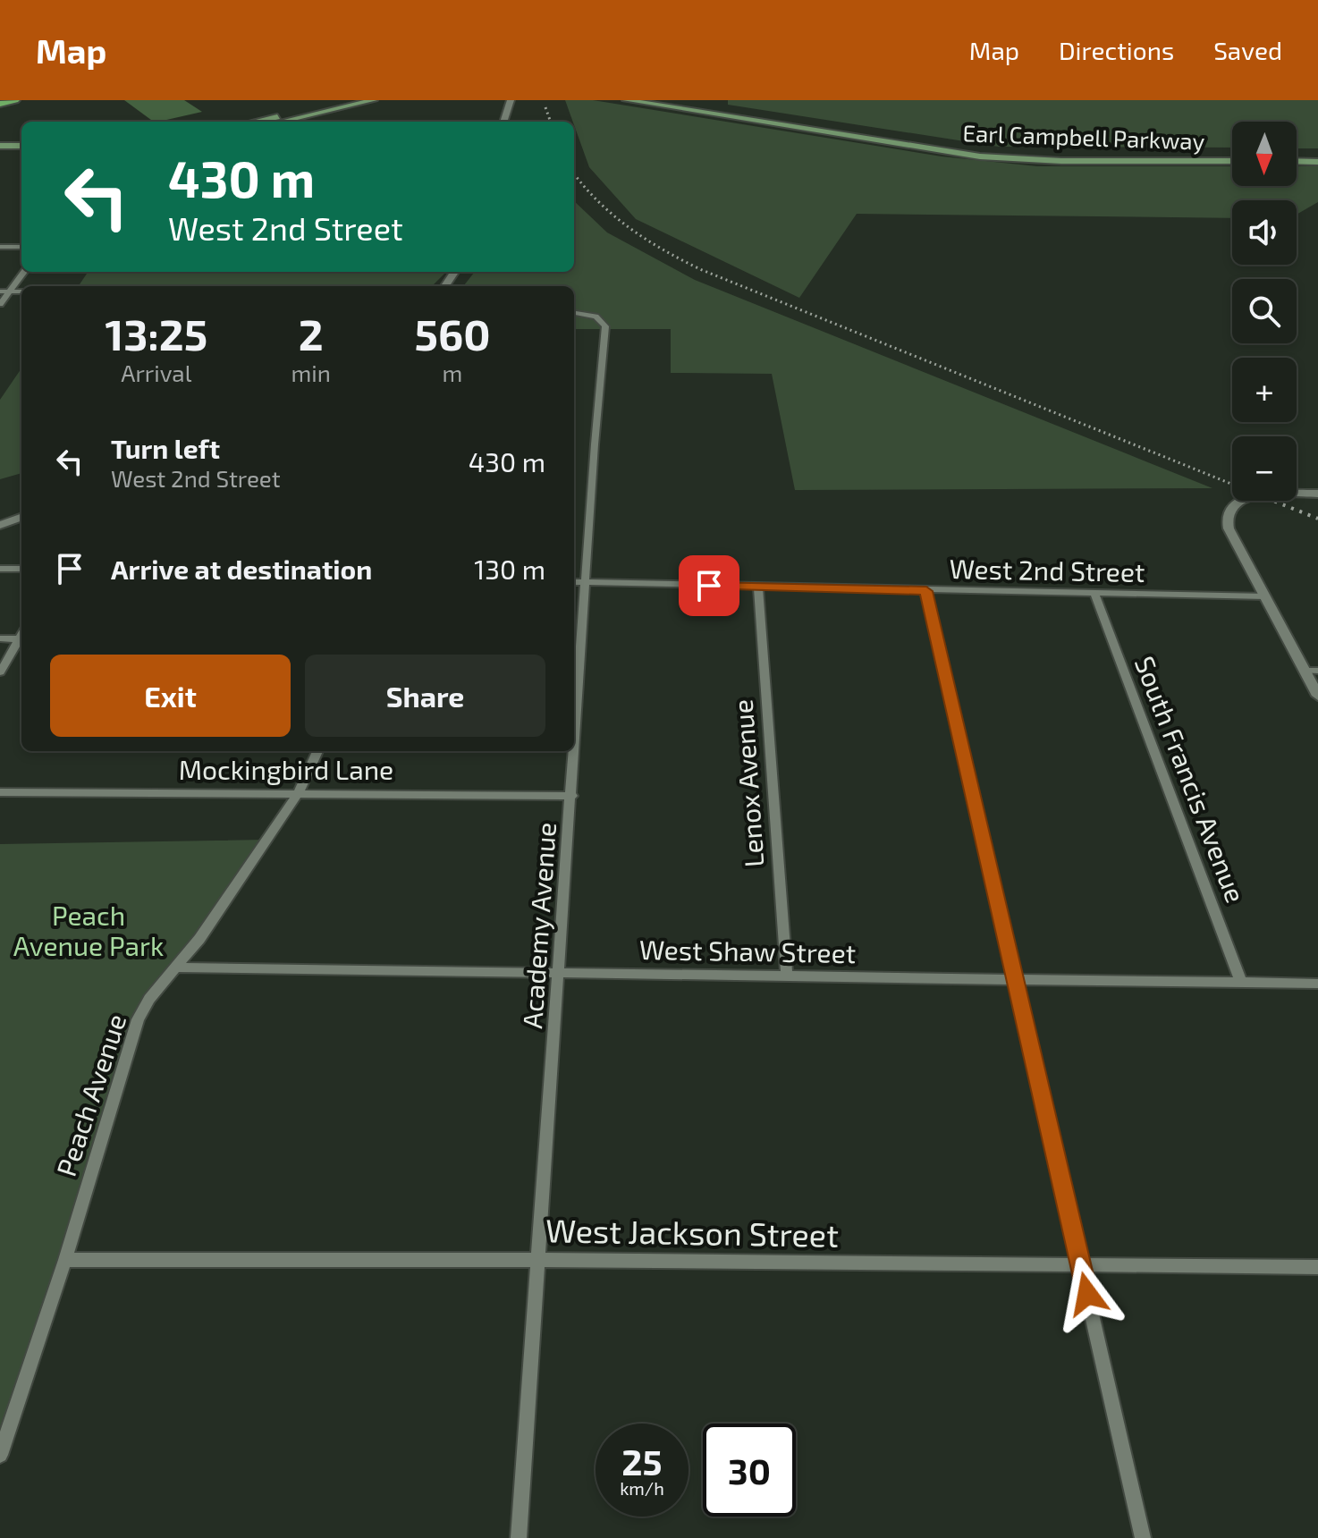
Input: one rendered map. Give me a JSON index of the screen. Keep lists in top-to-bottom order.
{
  "streets": {
    "main road": ["Earl Campbell Parkway"],
    "street": [
      "West 2nd Street",
      "Mockingbird Lane",
      "South Francis Avenue",
      "Lenox Avenue",
      "Academy Avenue",
      "West Shaw Street",
      "Peach Avenue",
      "West Jackson Street"
    ]
  },
  "crossings": [
    ["West 2nd Street", "South Francis Avenue"],
    ["West 2nd Street", "Lenox Avenue"],
    ["West 2nd Street", "Academy Avenue"],
    ["Mockingbird Lane", "Academy Avenue"],
    ["Mockingbird Lane", "Peach Avenue"],
    ["South Francis Avenue", "West Shaw Street"],
    ["Lenox Avenue", "West Shaw Street"],
    ["Academy Avenue", "West Shaw Street"],
    ["Academy Avenue", "West Jackson Street"],
    ["West Shaw Street", "Peach Avenue"],
    ["Peach Avenue", "West Jackson Street"]
  ],
  "parks": ["Peach Avenue Park"],
  "north": "bottom",
  "page": {
    "header": "Map",
    "nav": ["Map", "Directions", "Saved"],
    "map_buttons": ["+", "−"],
    "turn": ["430 m", "West 2nd Street"],
    "eta": [
      "13:25",
      "Arrival",
      "2",
      "min",
      "560",
      "m"
    ],
    "list": [
      {
        "name": "Turn left",
        "note": "West 2nd Street",
        "value": "430 m"
      },
      {
        "name": "Arrive at destination",
        "value": "130 m"
      }
    ],
    "buttons": ["Exit", "Share"],
    "speed": "25 km/h",
    "limit": "30"
  }
}
